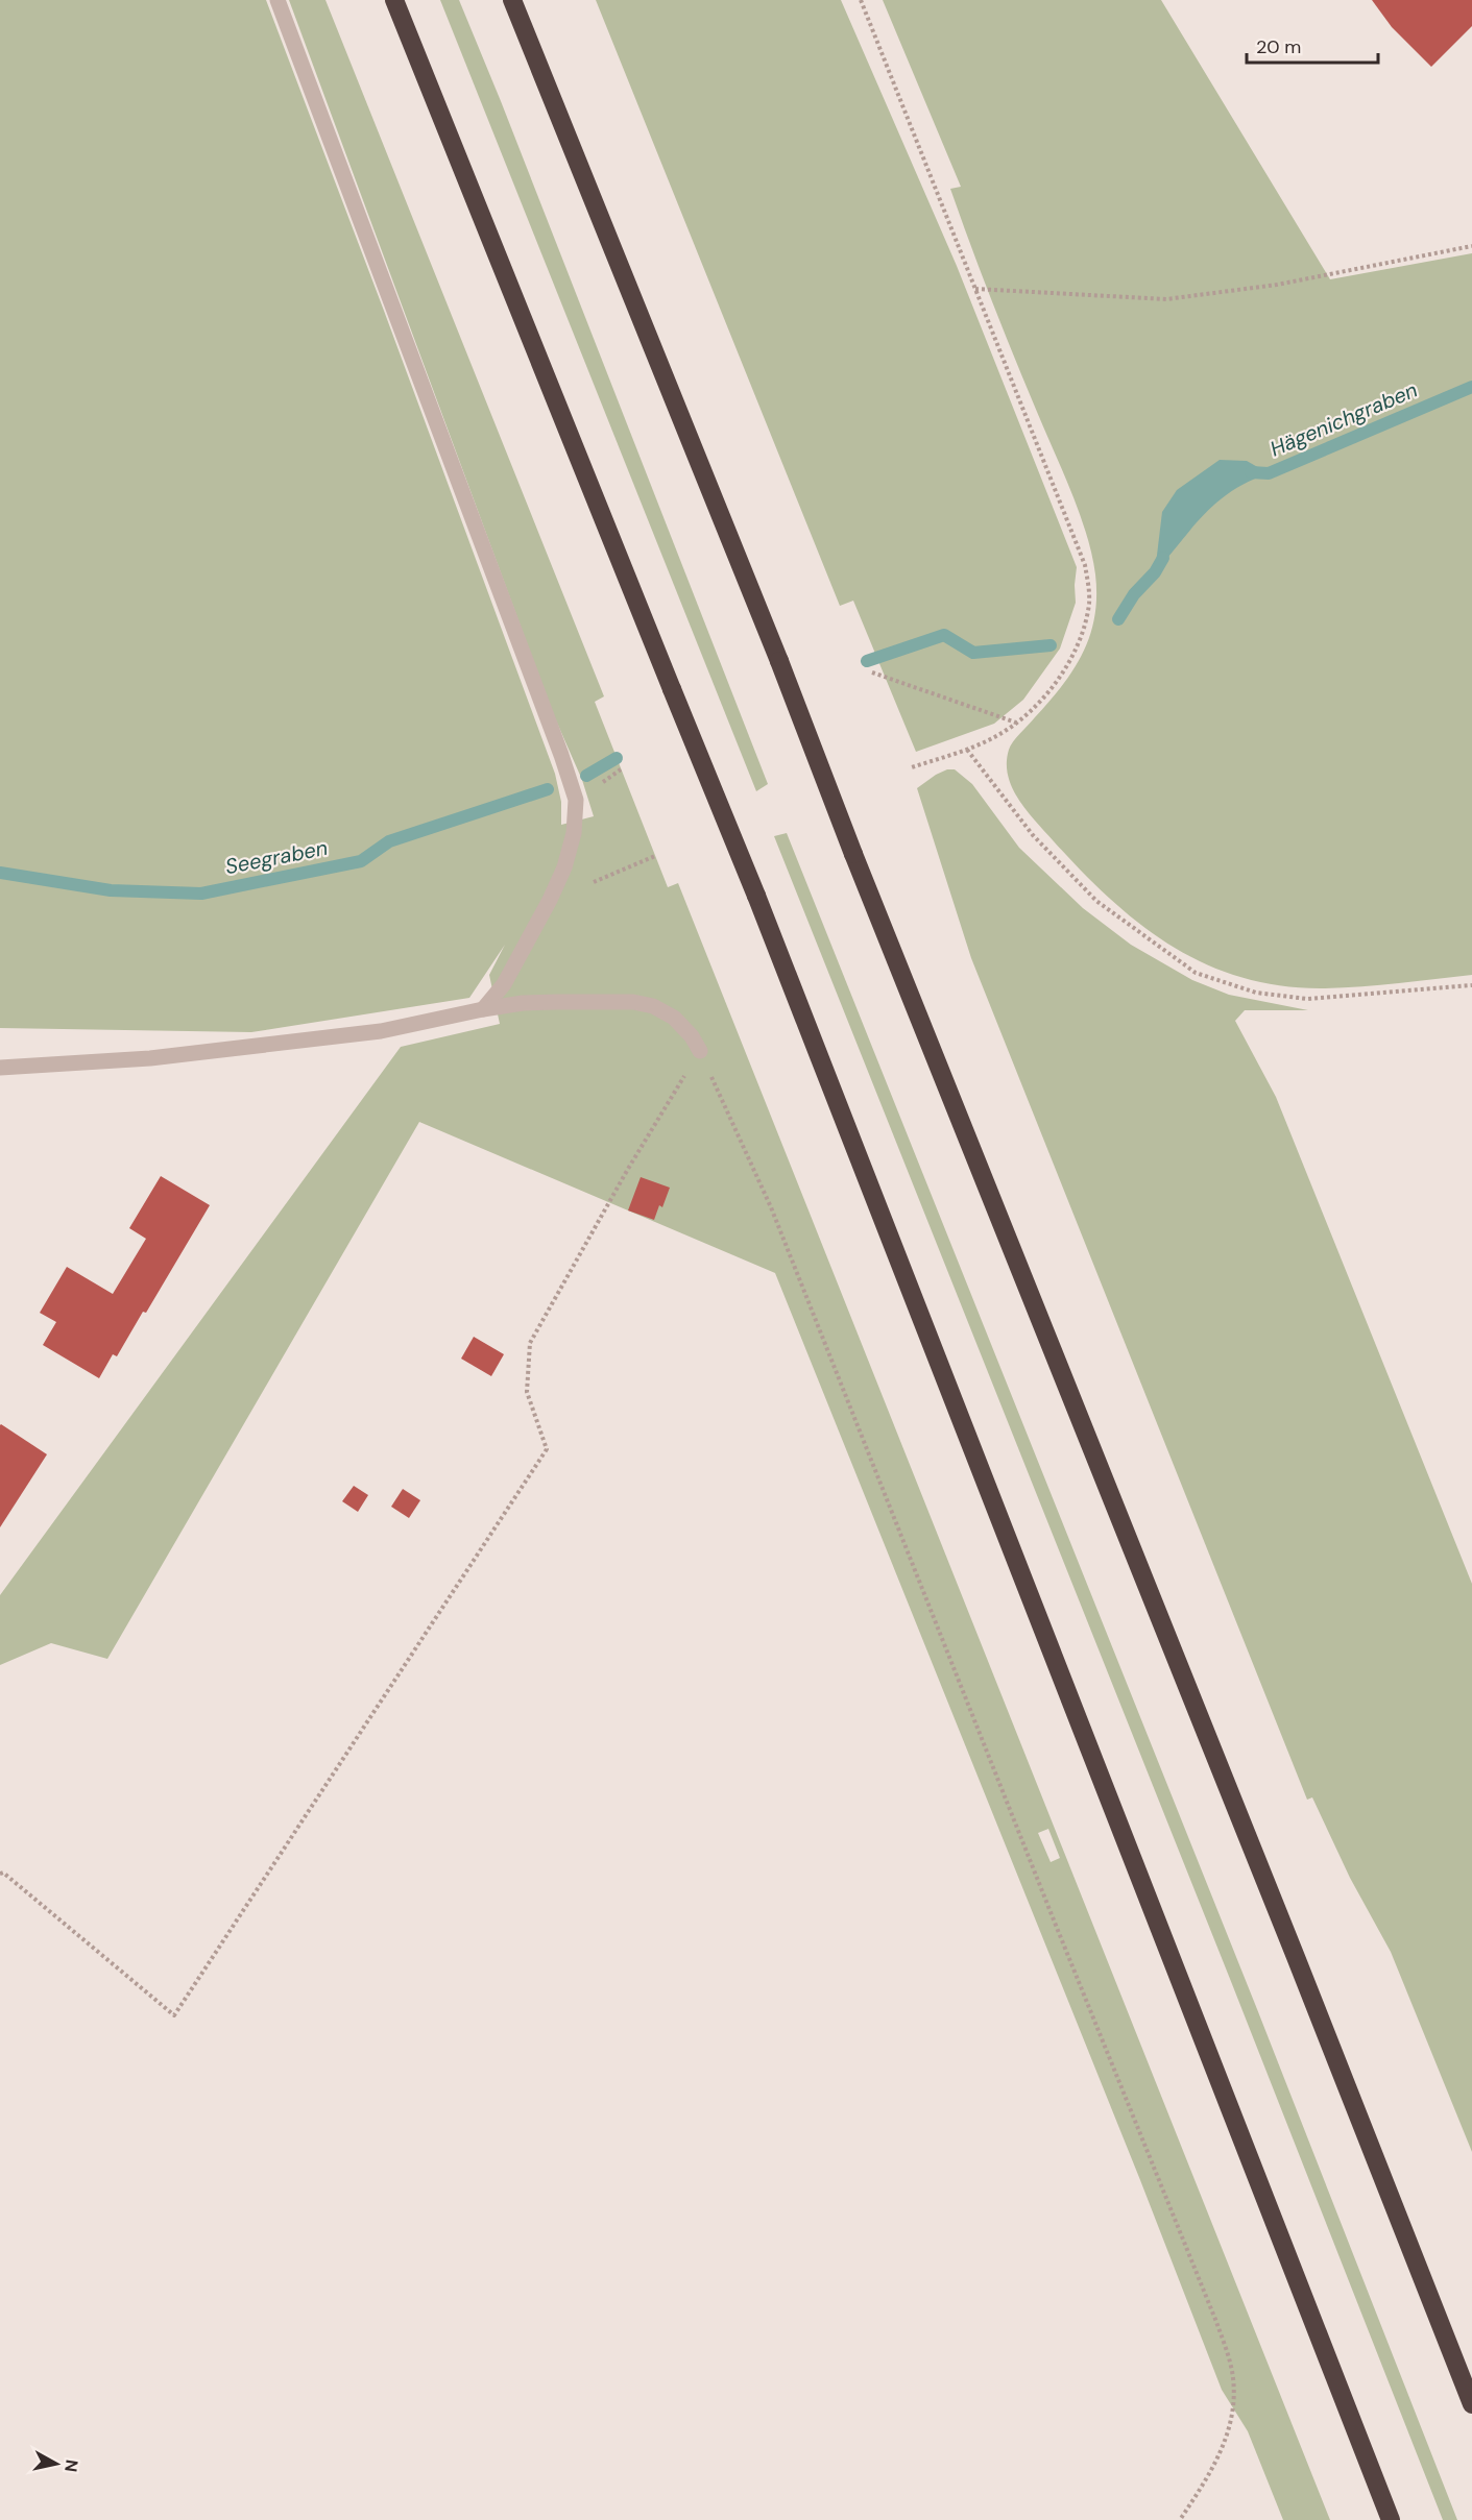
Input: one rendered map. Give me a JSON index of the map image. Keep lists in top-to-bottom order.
{
  "water": ["Hägenichgraben", "Seegraben"],
  "scale_bar": "20 m",
  "north": "right"
}
